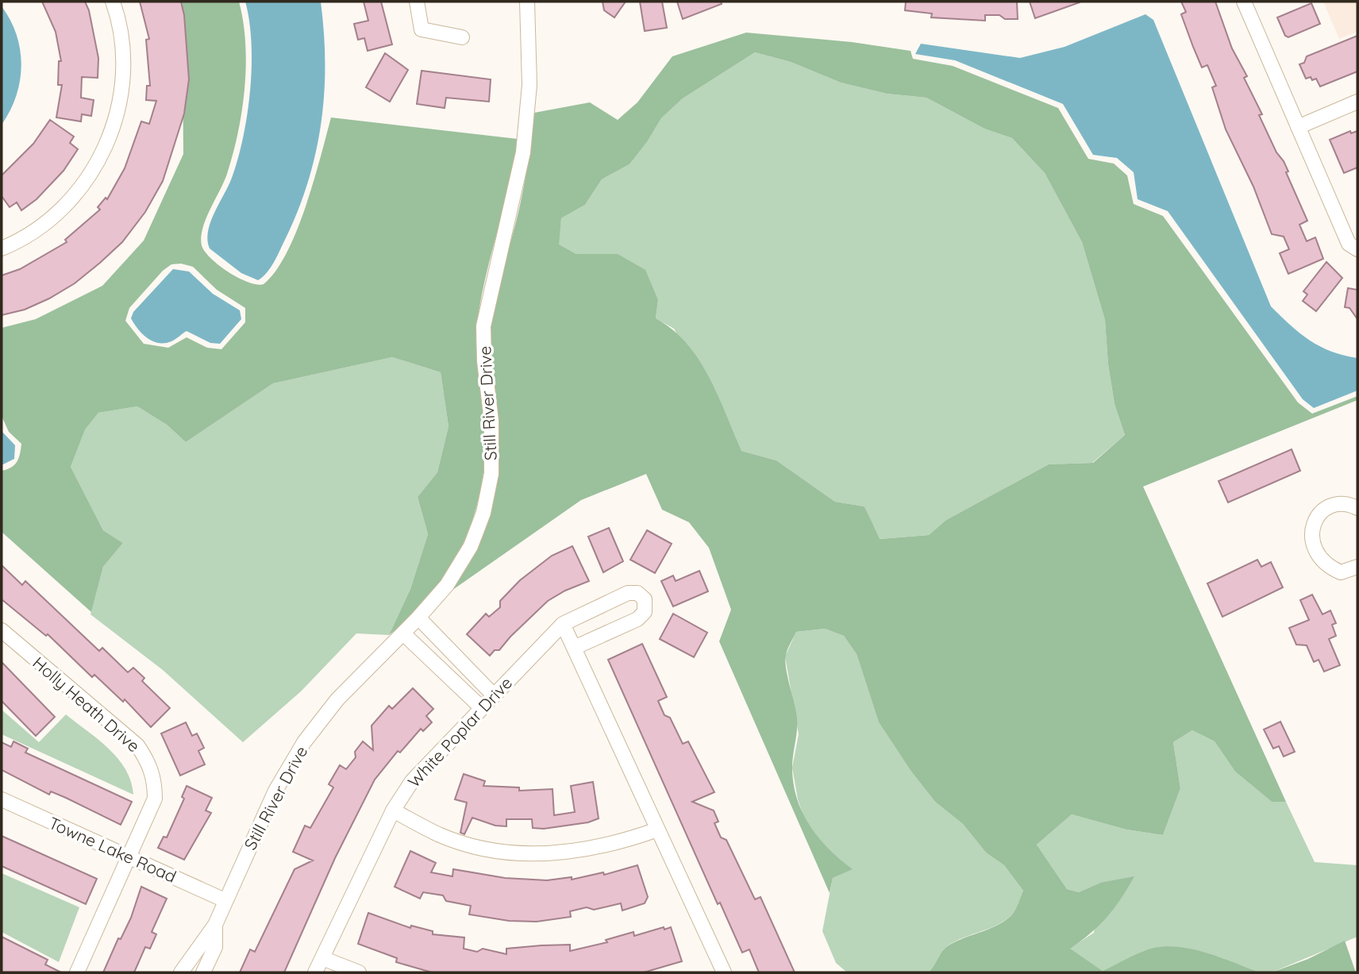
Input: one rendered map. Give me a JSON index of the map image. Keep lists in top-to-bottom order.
{
  "streets": {
    "street": [
      "Still River Drive",
      "Holly Heath Drive",
      "White Poplar Drive",
      "Towne Lake Road"
    ]
  },
  "crossings": [
    ["Still River Drive", "Towne Lake Road"],
    ["Holly Heath Drive", "Towne Lake Road"]
  ]
}
